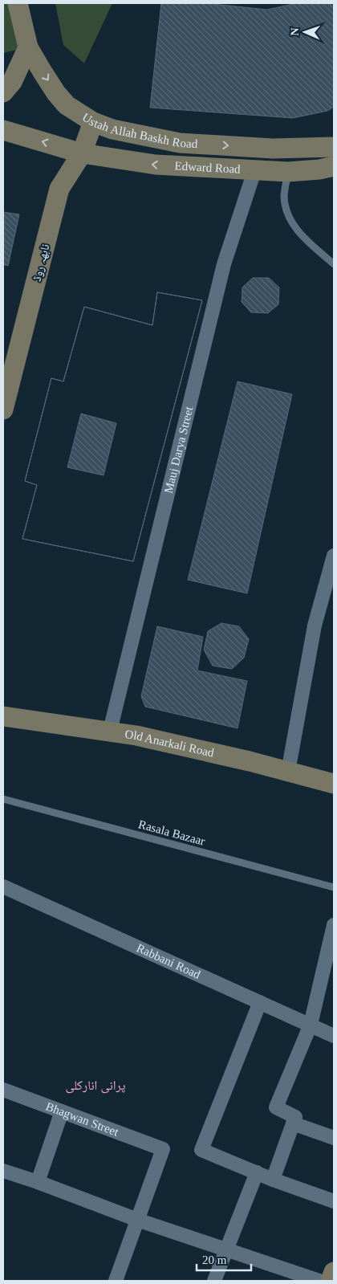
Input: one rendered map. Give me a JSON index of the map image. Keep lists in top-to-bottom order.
{
  "streets": {
    "main road": [
      "Ustah Allah Baskh Road",
      "Edward Road",
      "نابھہ روڈ",
      "Old Anarkali Road"
    ],
    "street": ["Mauj Darya Street", "Rabbani Road", "Bhagwan Street"],
    "lane": ["Rasala Bazaar"]
  },
  "crossings": [
    ["Ustah Allah Baskh Road", "نابھہ روڈ"],
    ["Edward Road", "نابھہ روڈ"],
    ["Edward Road", "Mauj Darya Street"],
    ["Mauj Darya Street", "Old Anarkali Road"]
  ],
  "one_way": ["Ustah Allah Baskh Road", "Edward Road"],
  "districts": ["پرانی انارکلی"],
  "scale_bar": "20 m",
  "north": "left"
}
